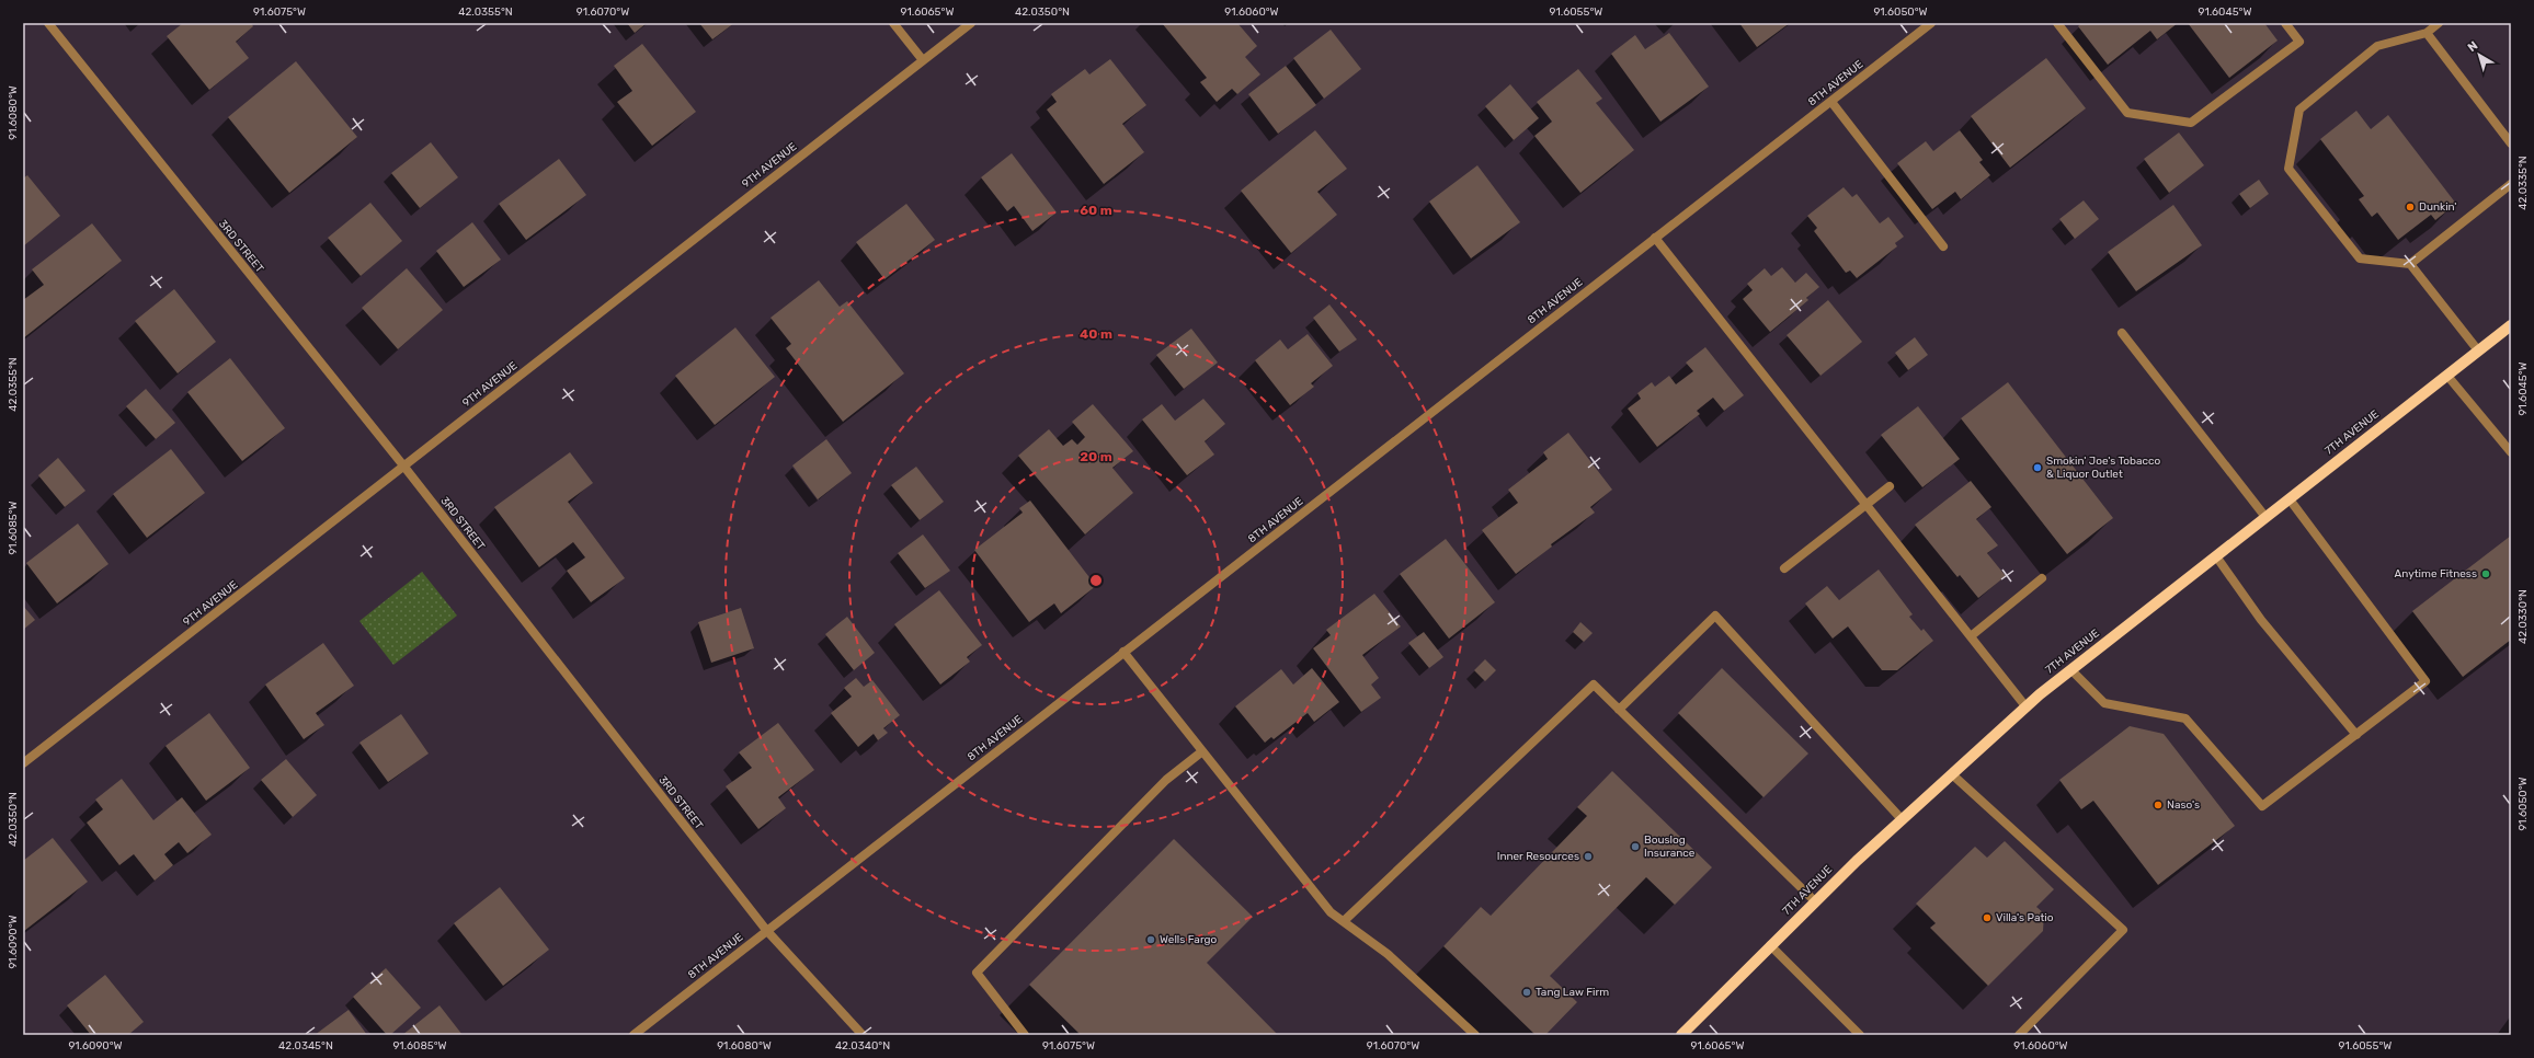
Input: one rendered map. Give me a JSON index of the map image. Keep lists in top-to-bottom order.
{
  "streets": {
    "main road": ["7TH AVENUE"],
    "street": ["8TH AVENUE", "9TH AVENUE", "3RD STREET"]
  },
  "crossings": [
    ["8TH AVENUE", "3RD STREET"],
    ["9TH AVENUE", "3RD STREET"]
  ],
  "places": [
    "Dunkin'",
    "Smokin' Joe's Tobacco & Liquor Outlet",
    "Anytime Fitness",
    "Naso's",
    "Bouslog Insurance",
    "Inner Resources",
    "Villa's Patio",
    "Wells Fargo",
    "Tang Law Firm"
  ],
  "north": "top left",
  "coordinates": [
    "91.6075°W",
    "42.0355°N",
    "91.6070°W",
    "91.6065°W",
    "42.0350°N",
    "91.6060°W",
    "91.6055°W",
    "91.6050°W",
    "91.6045°W",
    "91.6080°W",
    "42.0335°N",
    "91.6085°W",
    "42.0330°N",
    "91.6090°W",
    "42.0345°N",
    "42.0340°N"
  ],
  "rings": ["60 m", "40 m", "20 m"]
}
